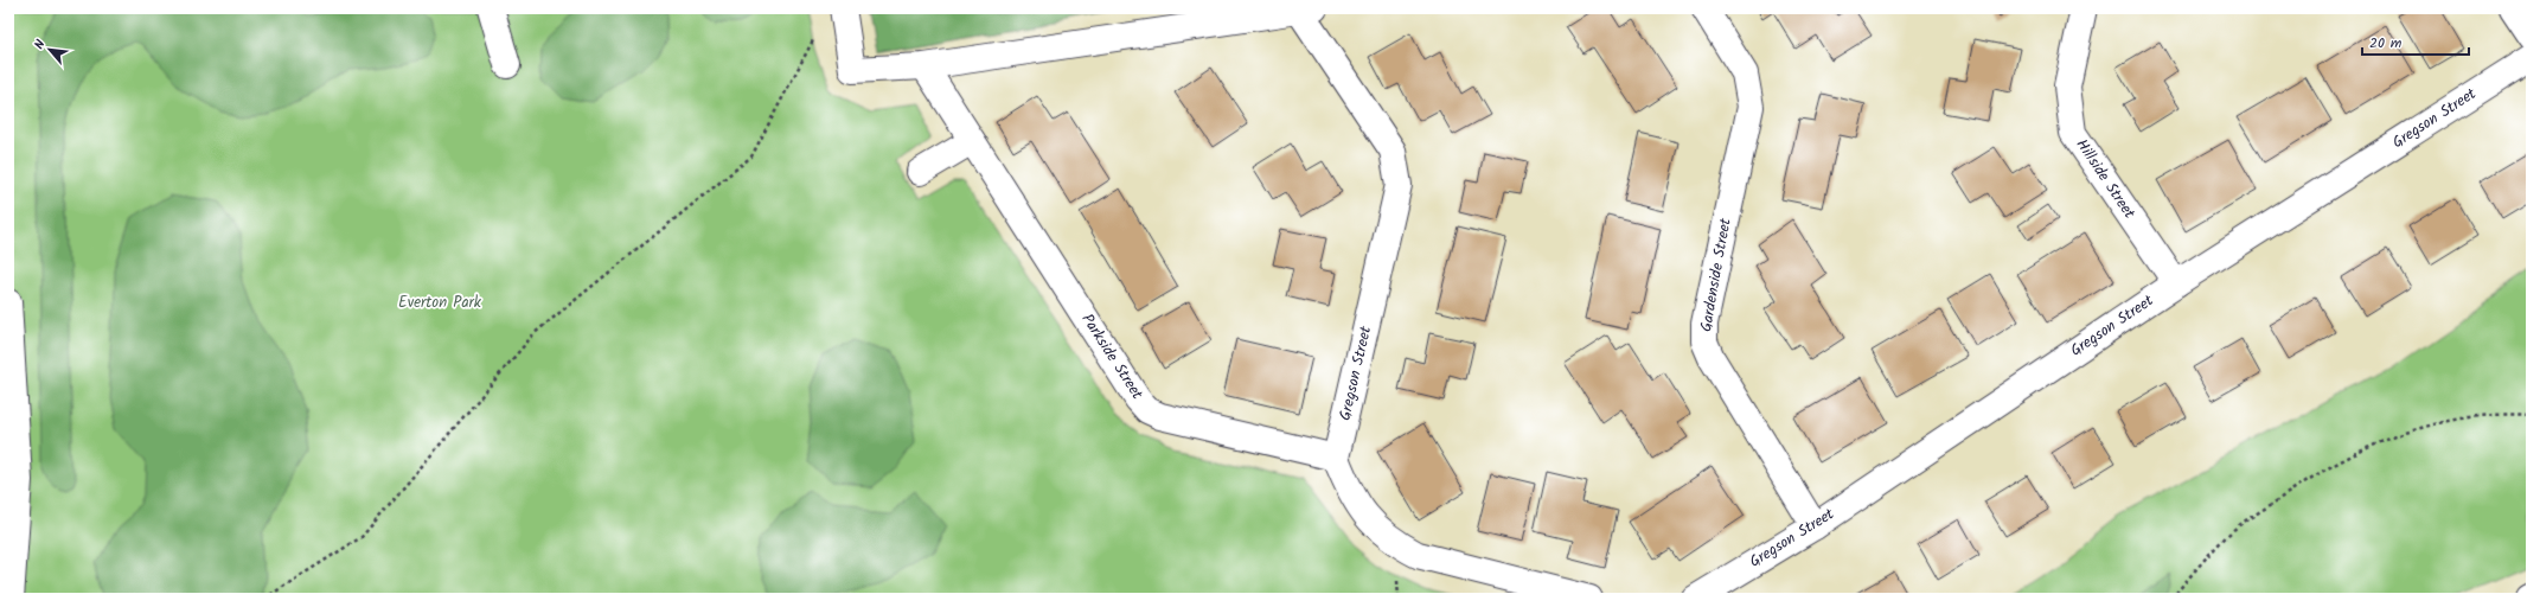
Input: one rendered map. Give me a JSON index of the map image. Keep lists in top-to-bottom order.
{
  "streets": {
    "street": [
      "Gregson Street",
      "Hillside Street",
      "Gardenside Street",
      "Parkside Street"
    ]
  },
  "crossings": [
    ["Gregson Street", "Hillside Street"],
    ["Gregson Street", "Gardenside Street"],
    ["Gregson Street", "Parkside Street"]
  ],
  "parks": ["Everton Park"],
  "scale_bar": "20 m",
  "north": "top left"
}
